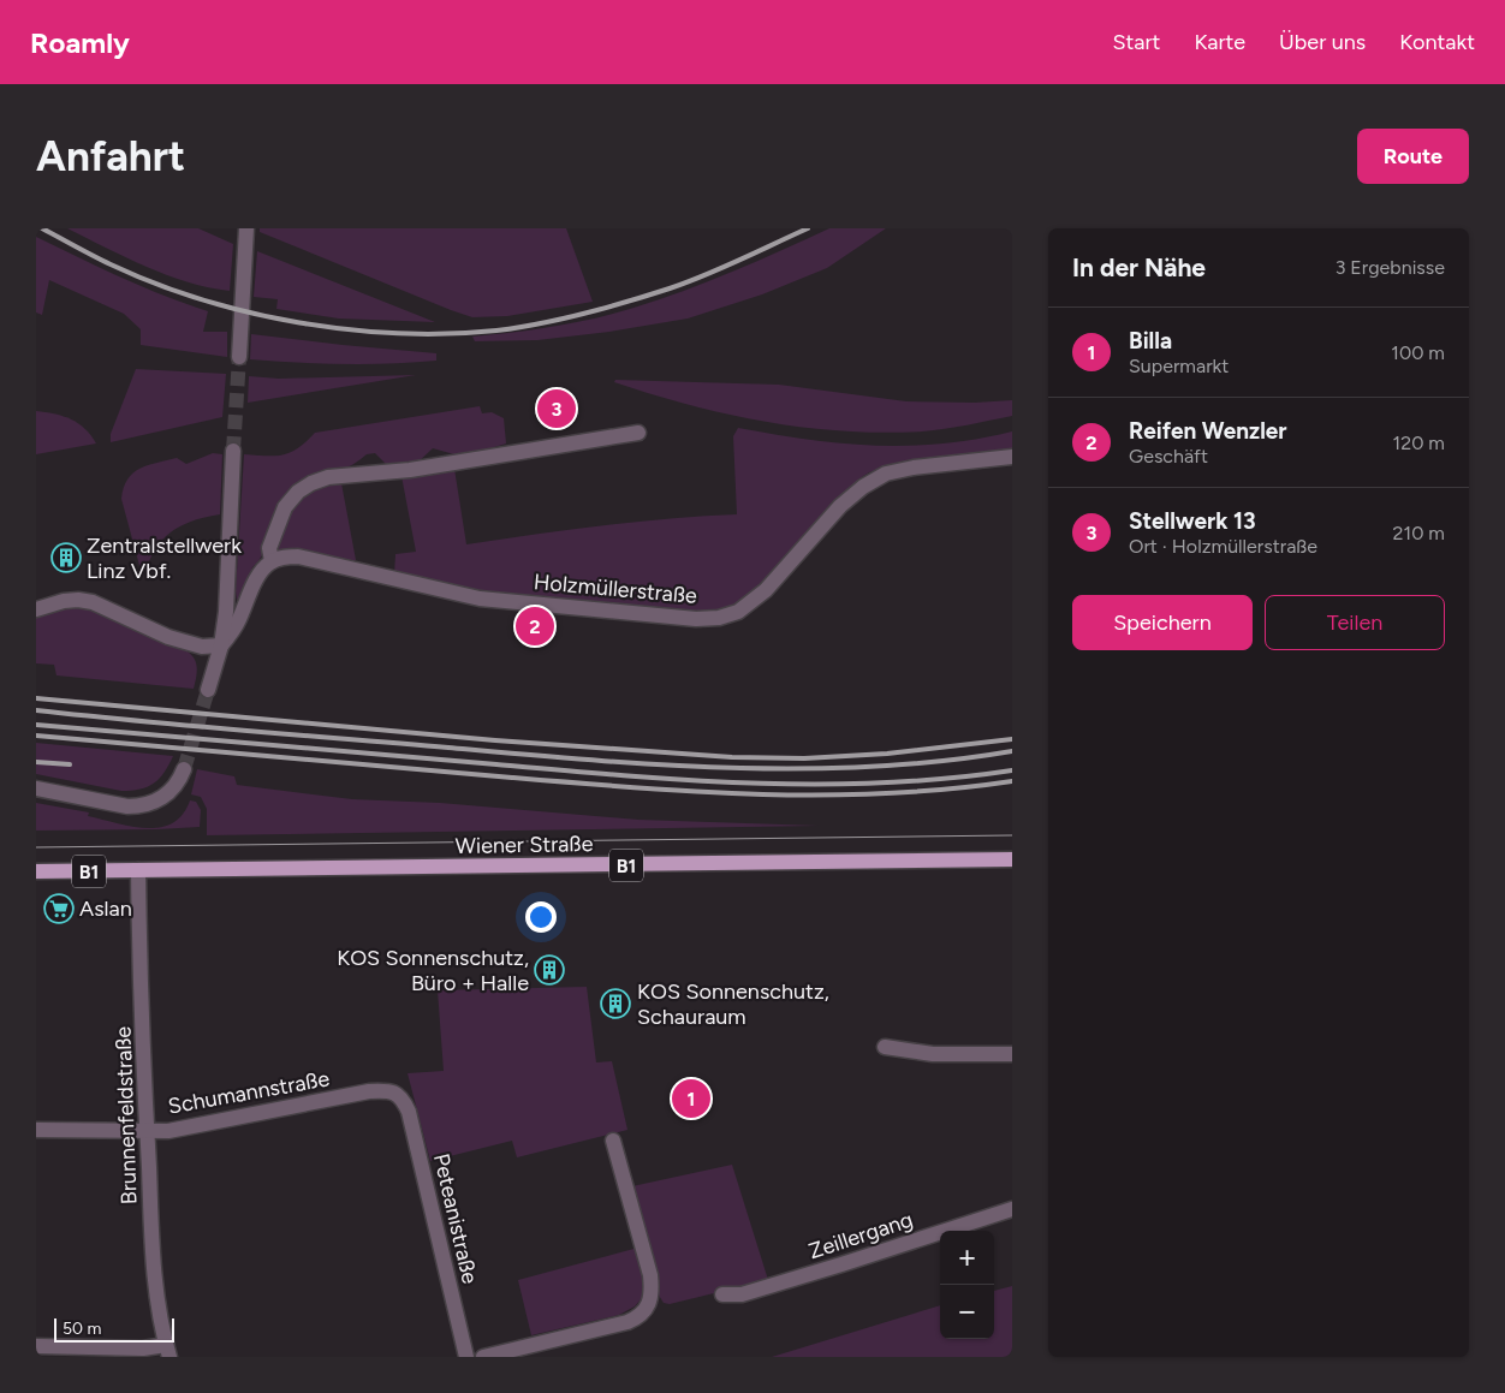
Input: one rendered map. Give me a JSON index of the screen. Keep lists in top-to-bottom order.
{
  "streets": {
    "main road": ["Wiener Straße", "B1"],
    "street": [
      "Holzmüllerstraße",
      "Schumannstraße",
      "Brunnenfeldstraße",
      "Peteanistraße",
      "Zeillergang"
    ]
  },
  "crossings": [
    ["Wiener Straße", "Brunnenfeldstraße"],
    ["Schumannstraße", "Brunnenfeldstraße"],
    ["Schumannstraße", "Peteanistraße"]
  ],
  "places": {
    "building": ["Zentralstellwerk Linz Vbf.", "KOS Sonnenschutz, Büro + Halle", "KOS Sonnenschutz, Schauraum"],
    "supermarket": ["Aslan"]
  },
  "scale_bar": "50 m",
  "page": {
    "header": "Roamly",
    "nav": [
      "Start",
      "Karte",
      "Über uns",
      "Kontakt"
    ],
    "buttons": [
      "Route",
      ["Speichern", "Teilen"]
    ],
    "title": "Anfahrt",
    "heading": ["In der Nähe", "3 Ergebnisse"],
    "list": [
      {
        "mark": "1",
        "name": "Billa",
        "note": "Supermarkt",
        "value": "100 m"
      },
      {
        "mark": "2",
        "name": "Reifen Wenzler",
        "note": "Geschäft",
        "value": "120 m"
      },
      {
        "mark": "3",
        "name": "Stellwerk 13",
        "note": "Ort · Holzmüllerstraße",
        "value": "210 m"
      }
    ],
    "pins": ["3", "2", "1"],
    "map_buttons": ["+", "−"],
    "scale": "50 m"
  }
}
